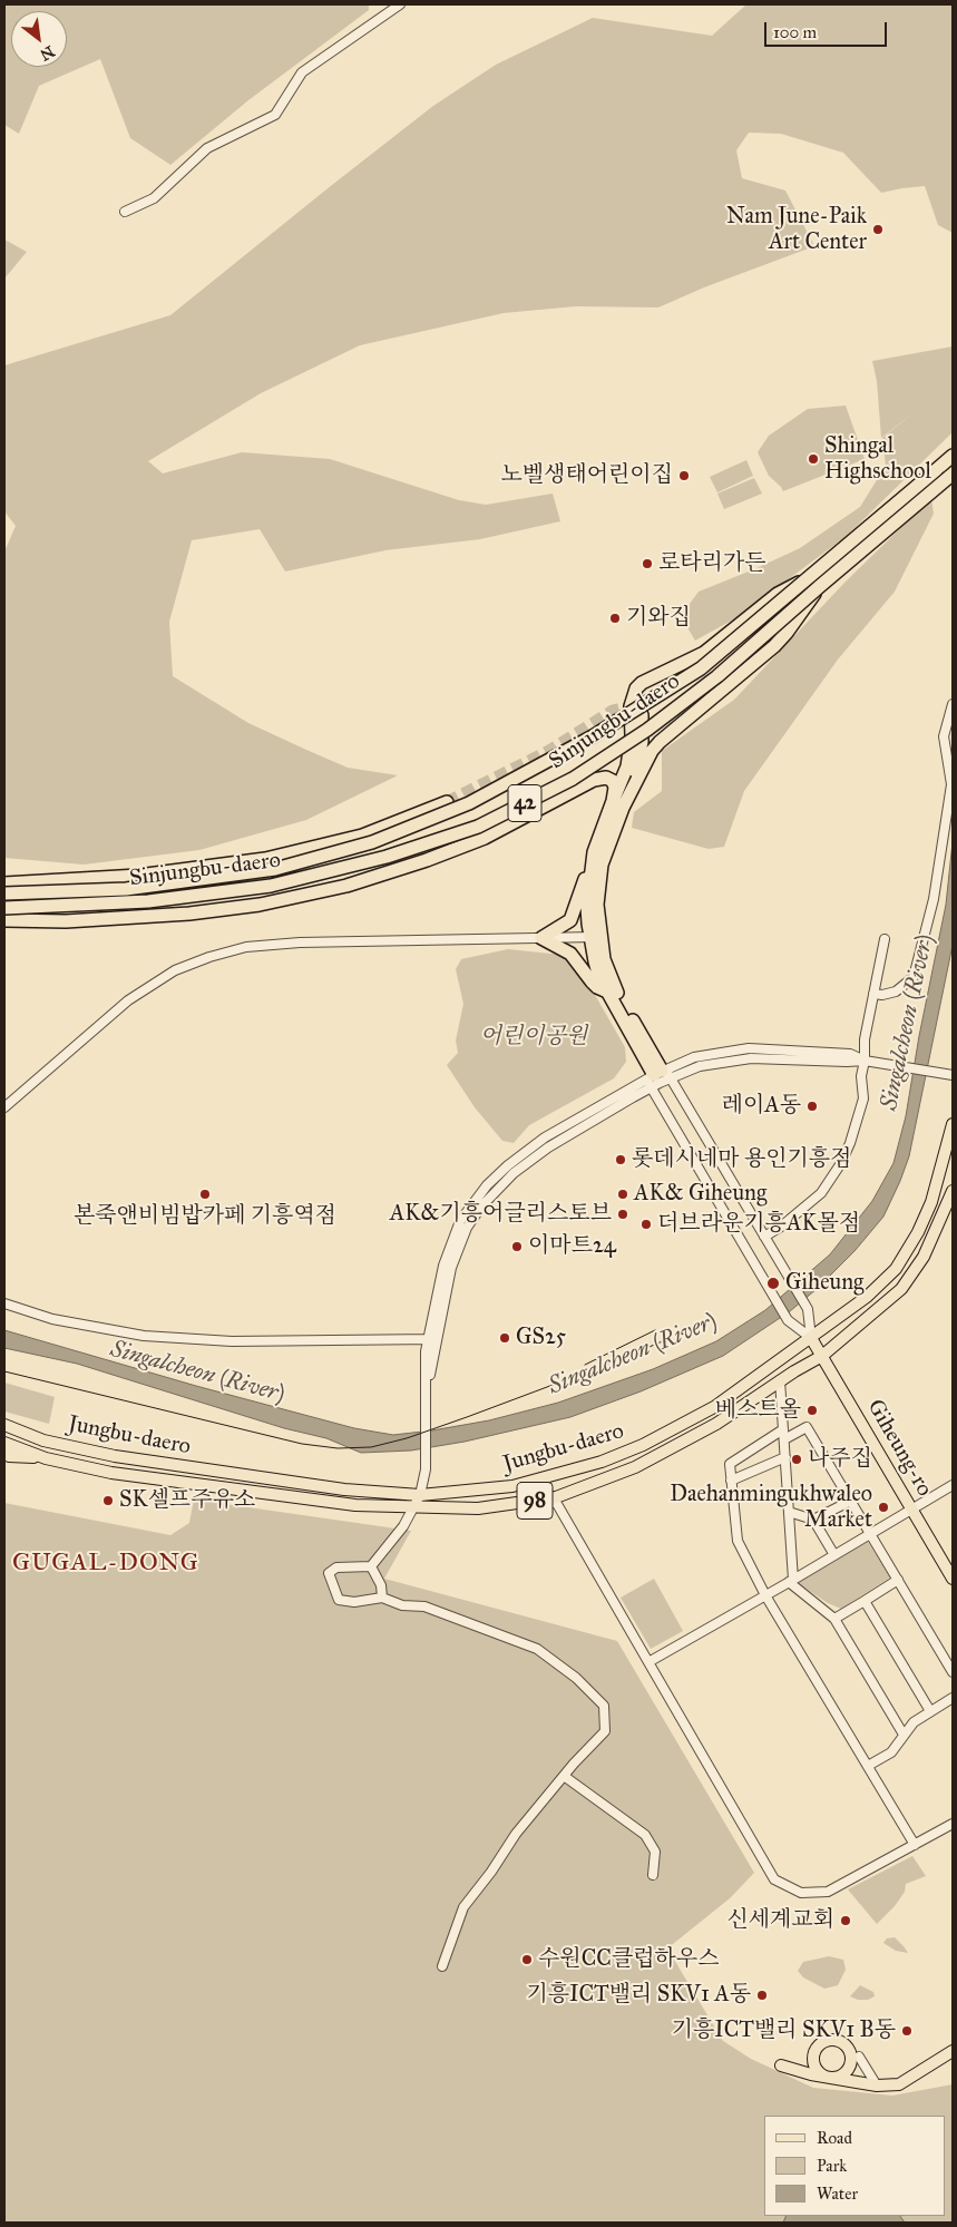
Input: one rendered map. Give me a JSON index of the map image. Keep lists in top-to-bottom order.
{
  "streets": {
    "highway": ["Sinjungbu-daero", "42"],
    "main road": ["Jungbu-daero", "Giheung-ro", "98"]
  },
  "crossings": [
    ["Jungbu-daero", "Giheung-ro"]
  ],
  "districts": ["GUGAL-DONG"],
  "water": ["Singalcheon (River)"],
  "parks": ["어린이공원"],
  "places": [
    "Nam June-Paik Art Center",
    "Shingal Highschool",
    "노벨생태어린이집",
    "로타리가든",
    "기와집",
    "레이A동",
    "롯데시네마 용인기흥점",
    "본죽앤비빔밥카페 기흥역점",
    "AK& Giheung",
    "AK&기흥어글리스토브",
    "더브라운기흥AK몰점",
    "이마트24",
    "Giheung",
    "GS25",
    "베스트올",
    "나주집",
    "SK셀프주유소",
    "Daehanmingukhwaleo Market",
    "신세계교회",
    "수원CC클럽하우스",
    "기흥ICT밸리 SKV1 A동",
    "기흥ICT밸리 SKV1 B동"
  ],
  "legend": ["Road", "Park", "Water"],
  "scale_bar": "100 m",
  "north": "bottom right"
}
